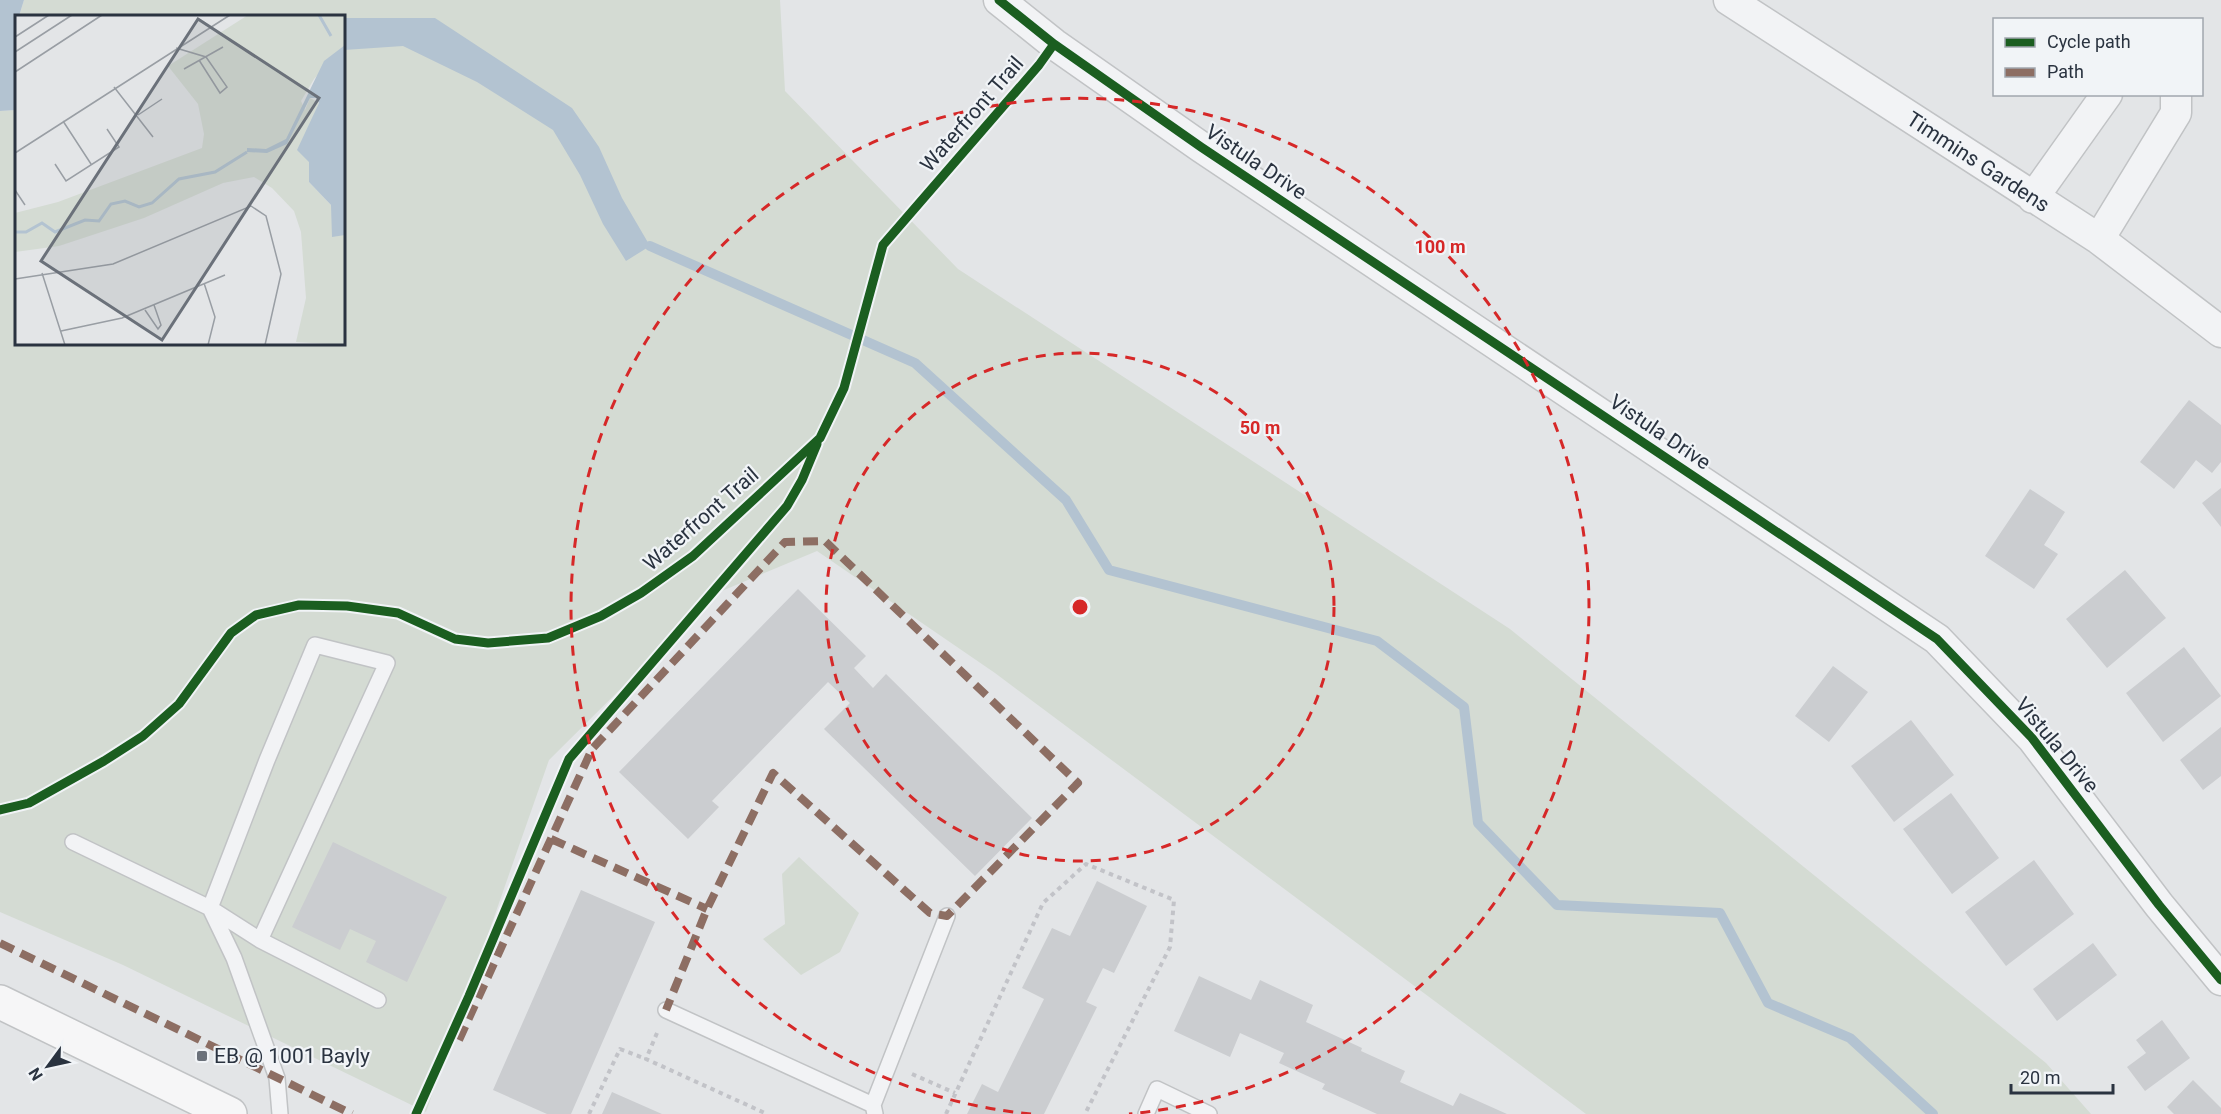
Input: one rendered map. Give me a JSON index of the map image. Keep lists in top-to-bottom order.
{
  "streets": {
    "street": ["Vistula Drive", "Timmins Gardens"],
    "cycle path": ["Waterfront Trail"]
  },
  "places": {
    "transit": ["EB @ 1001 Bayly"]
  },
  "legend": ["Cycle path", "Path"],
  "scale_bar": "20 m",
  "north": "bottom left",
  "rings": ["100 m", "50 m"]
}
